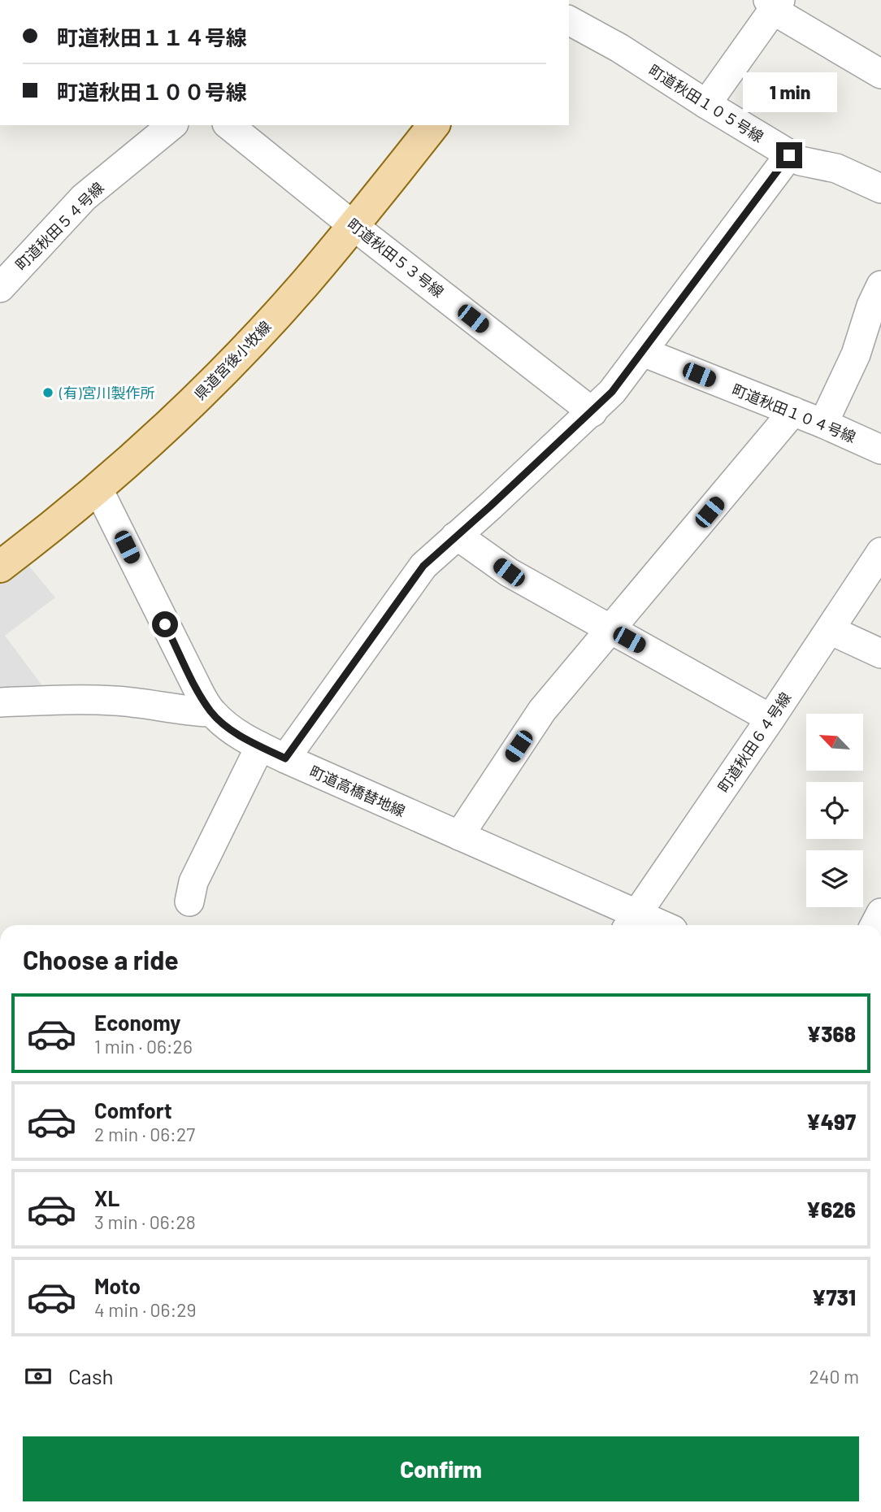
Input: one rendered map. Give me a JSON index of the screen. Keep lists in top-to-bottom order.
{
  "streets": {
    "main road": ["県道宮後小牧線"],
    "street": [
      "町道秋田１０５号線",
      "町道秋田５４号線",
      "町道秋田５３号線",
      "町道秋田１０４号線",
      "町道秋田６４号線",
      "町道高橋替地線"
    ]
  },
  "crossings": [
    ["町道秋田５３号線", "県道宮後小牧線"],
    ["町道秋田６４号線", "町道高橋替地線"]
  ],
  "places": ["(有)宮川製作所"],
  "north": "top left",
  "page": {
    "banner": ["町道秋田１１４号線", "町道秋田１００号線"],
    "bubble": "1 min",
    "heading": "Choose a ride",
    "list": [
      {
        "name": "Economy",
        "note": "1 min · 06:26",
        "value": "¥368"
      },
      {
        "name": "Comfort",
        "note": "2 min · 06:27",
        "value": "¥497"
      },
      {
        "name": "XL",
        "note": "3 min · 06:28",
        "value": "¥626"
      },
      {
        "name": "Moto",
        "note": "4 min · 06:29",
        "value": "¥731"
      }
    ],
    "pay": ["Cash", "240 m"],
    "buttons": "Confirm"
  }
}
